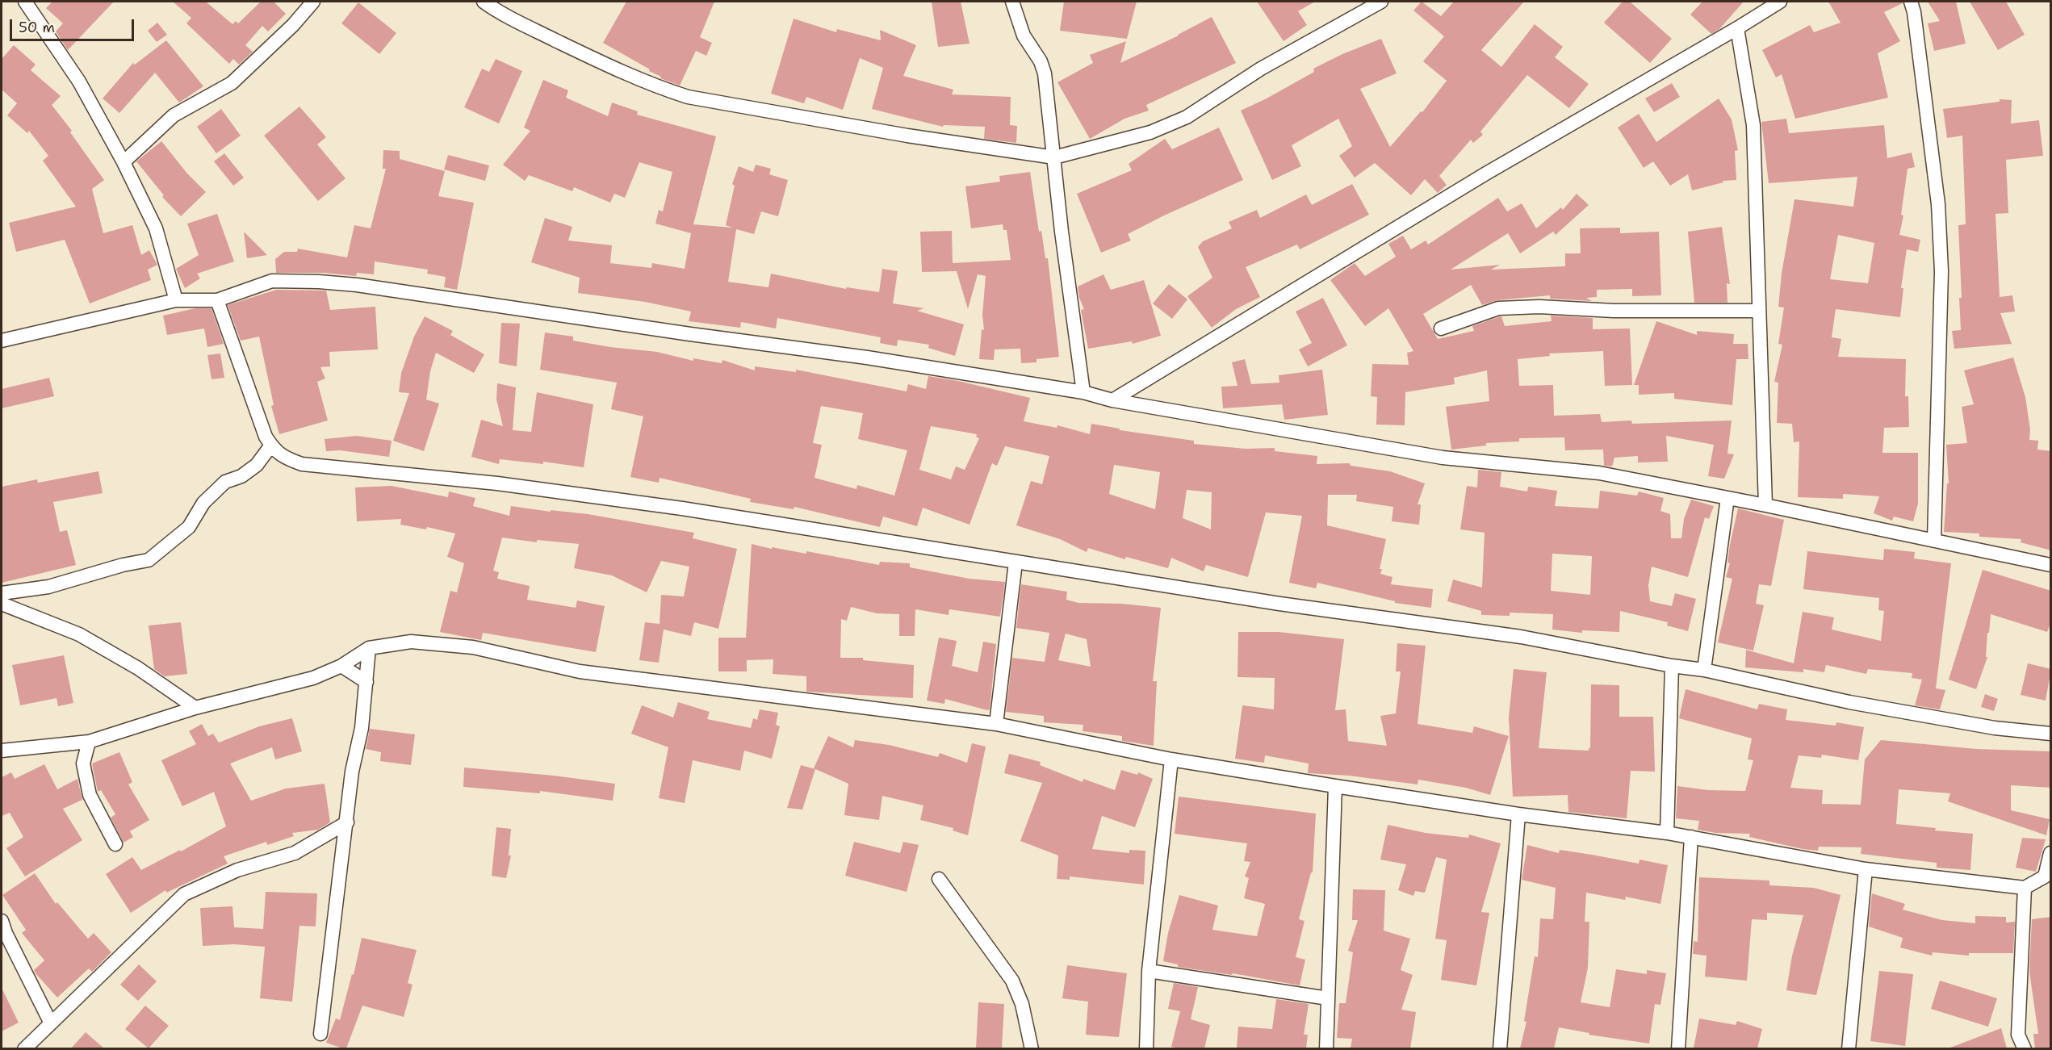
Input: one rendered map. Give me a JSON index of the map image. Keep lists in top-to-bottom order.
{
  "scale_bar": "50 m"
}
